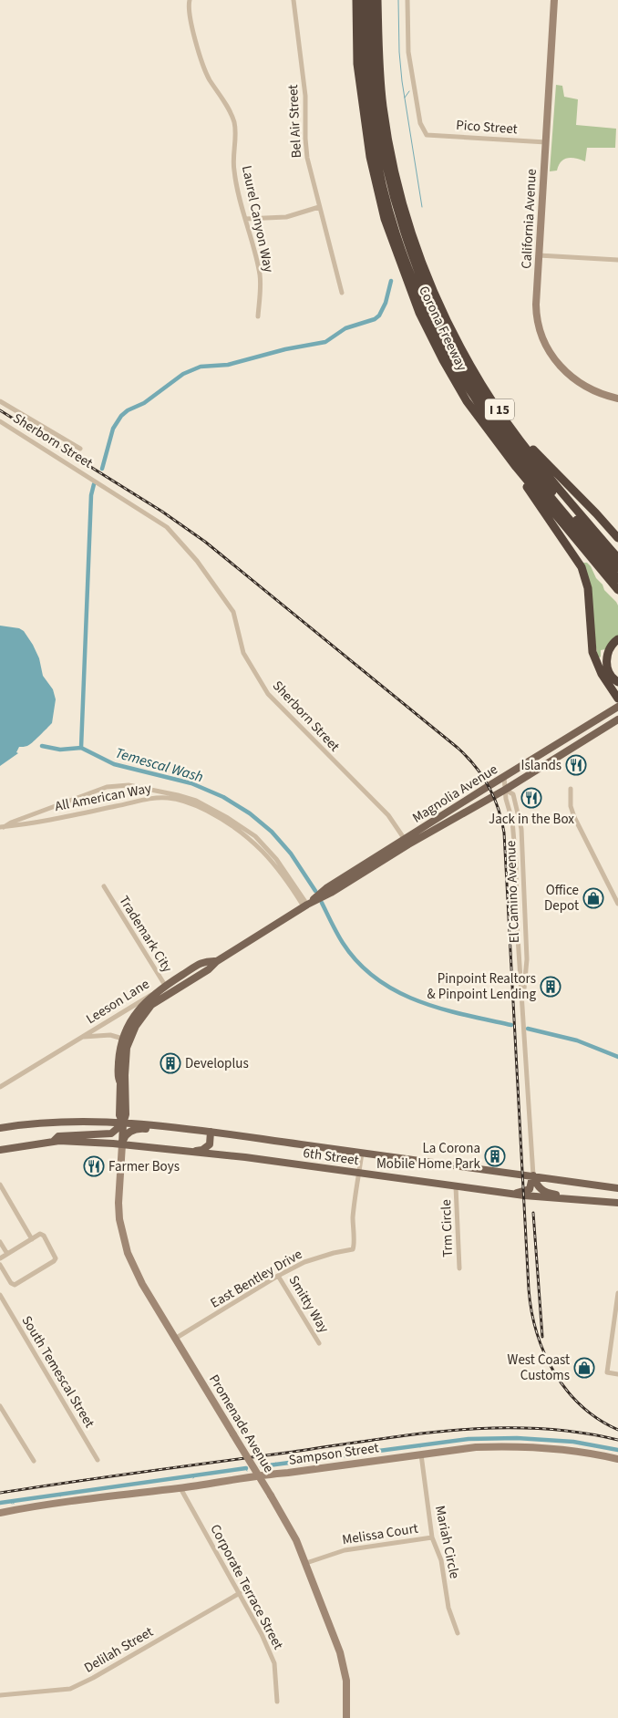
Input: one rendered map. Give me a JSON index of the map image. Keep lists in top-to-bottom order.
{
  "streets": {
    "highway": ["Corona Freeway", "I 15"],
    "main road": [
      "California Avenue",
      "Magnolia Avenue",
      "6th Street",
      "Promenade Avenue",
      "Sampson Street"
    ],
    "street": [
      "Bel Air Street",
      "Pico Street",
      "Laurel Canyon Way",
      "Sherborn Street",
      "All American Way",
      "El Camino Avenue",
      "Trademark City",
      "Leeson Lane",
      "Trm Circle",
      "East Bentley Drive",
      "Smitty Way",
      "South Temescal Street",
      "Melissa Court",
      "Mariah Circle",
      "Corporate Terrace Street",
      "Delilah Street"
    ]
  },
  "crossings": [
    ["Pico Street", "California Avenue"],
    ["Sherborn Street", "Magnolia Avenue"],
    ["Magnolia Avenue", "All American Way"],
    ["Magnolia Avenue", "El Camino Avenue"],
    ["Magnolia Avenue", "Trademark City"],
    ["Magnolia Avenue", "Leeson Lane"],
    ["Magnolia Avenue", "6th Street"],
    ["Magnolia Avenue", "Promenade Avenue"],
    ["El Camino Avenue", "6th Street"],
    ["Trademark City", "Leeson Lane"],
    ["6th Street", "Trm Circle"],
    ["6th Street", "East Bentley Drive"],
    ["6th Street", "Promenade Avenue"],
    ["East Bentley Drive", "Smitty Way"],
    ["East Bentley Drive", "Promenade Avenue"],
    ["Promenade Avenue", "Melissa Court"],
    ["Sampson Street", "Mariah Circle"],
    ["Sampson Street", "Corporate Terrace Street"],
    ["Melissa Court", "Mariah Circle"],
    ["Corporate Terrace Street", "Delilah Street"]
  ],
  "water": ["Temescal Wash"],
  "places": {
    "restaurant": ["Islands", "Jack in the Box", "Farmer Boys"],
    "shop": ["Office Depot", "West Coast Customs"],
    "building": ["Pinpoint Realtors & Pinpoint Lending", "Developlus", "La Corona Mobile Home Park"]
  }
}
